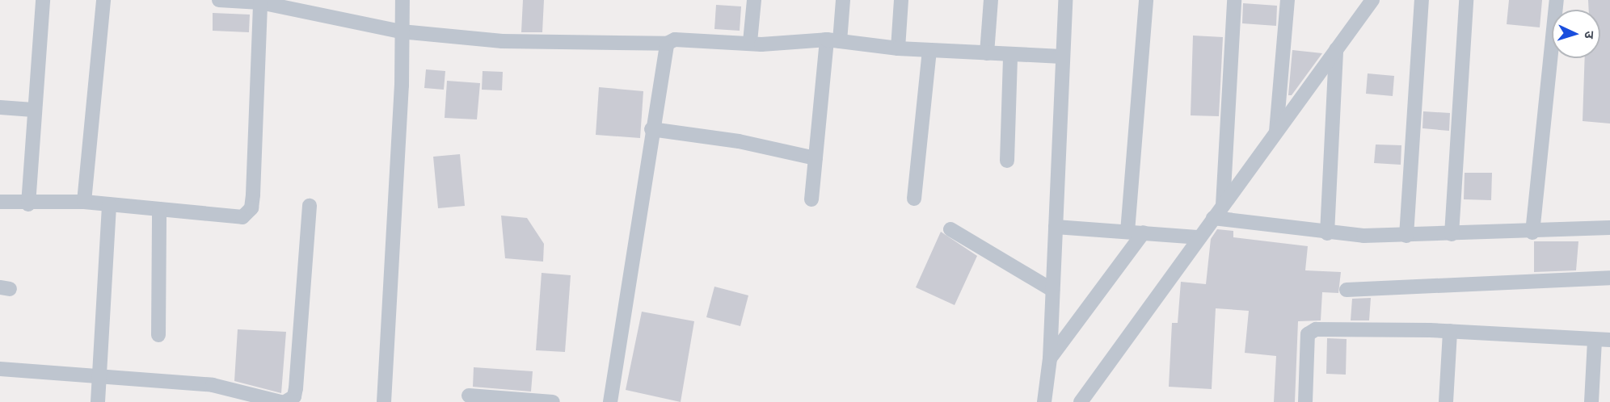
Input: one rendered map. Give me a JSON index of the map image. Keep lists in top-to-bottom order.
{
  "north": "right"
}
